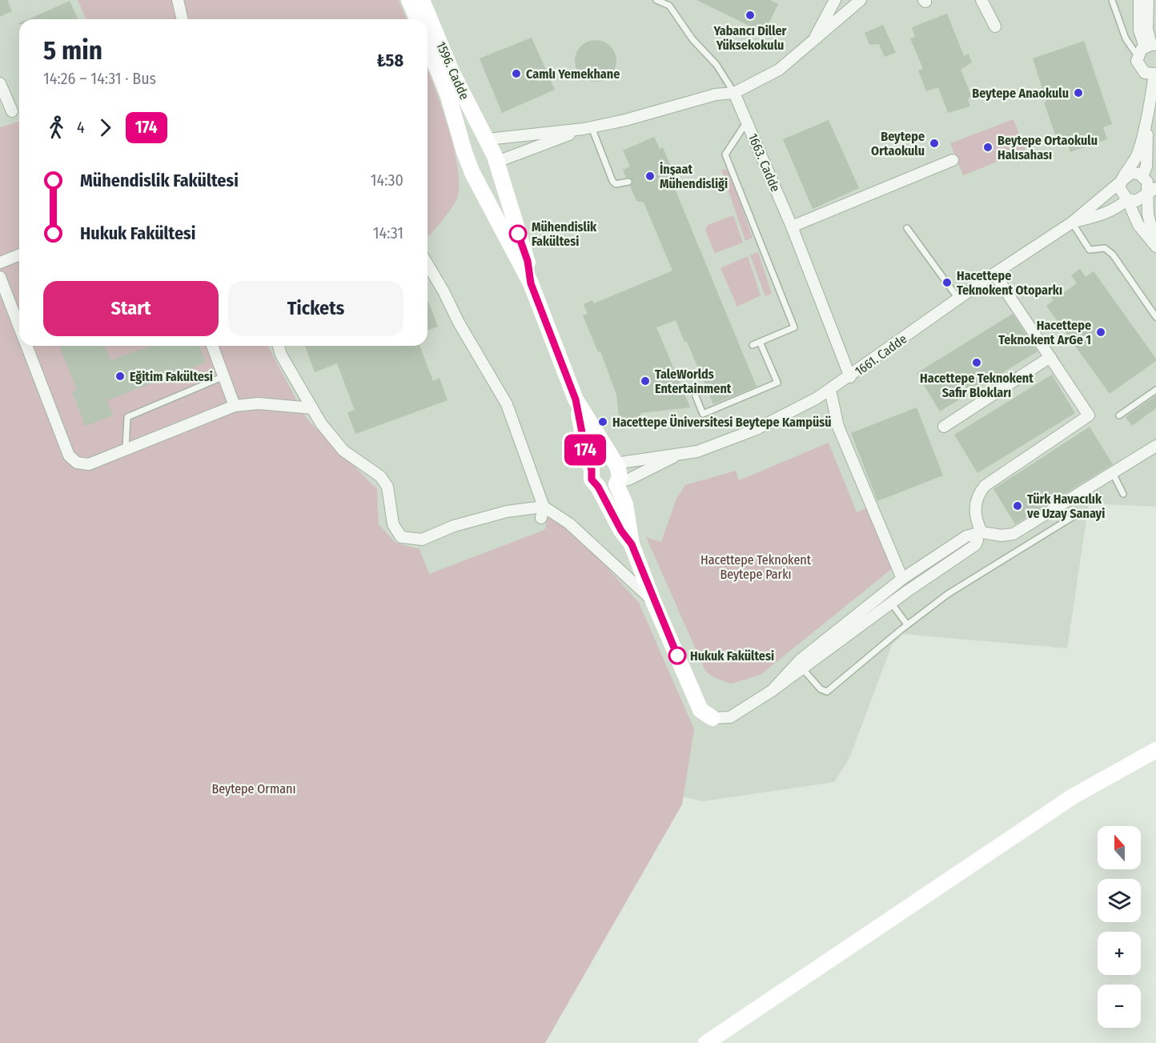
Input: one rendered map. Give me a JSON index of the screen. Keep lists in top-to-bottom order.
{
  "streets": {
    "street": ["1596. Cadde", "1663. Cadde", "1661. Cadde"]
  },
  "crossings": [
    ["1663. Cadde", "1661. Cadde"]
  ],
  "parks": ["Hacettepe Teknokent Beytepe Parkı", "Beytepe Ormanı"],
  "places": [
    "Yabancı Diller Yüksekokulu",
    "Camlı Yemekhane",
    "Beytepe Anaokulu",
    "Beytepe Ortaokulu",
    "Beytepe Ortaokulu Halısahası",
    "İnşaat Mühendisliği",
    "Mühendislik Fakültesi",
    "Hacettepe Teknokent Otoparkı",
    "Hacettepe Teknokent ArGe 1",
    "Hacettepe Teknokent Safir Blokları",
    "Eğitim Fakültesi",
    "TaleWorlds Entertainment",
    "Hacettepe Üniversitesi Beytepe Kampüsü",
    "Türk Havacılık ve Uzay Sanayi",
    "Hukuk Fakültesi"
  ],
  "lines": ["bus line 174"],
  "north": "top",
  "page": {
    "on_map": "174",
    "heading": ["5 min", "14:26 – 14:31 · Bus", "₺58"],
    "legs": ["4", "174"],
    "list": [
      {
        "name": "Mühendislik Fakültesi",
        "value": "14:30"
      },
      {
        "name": "Hukuk Fakültesi",
        "value": "14:31"
      }
    ],
    "buttons": ["Start", "Tickets"],
    "map_buttons": ["+", "−"]
  }
}
